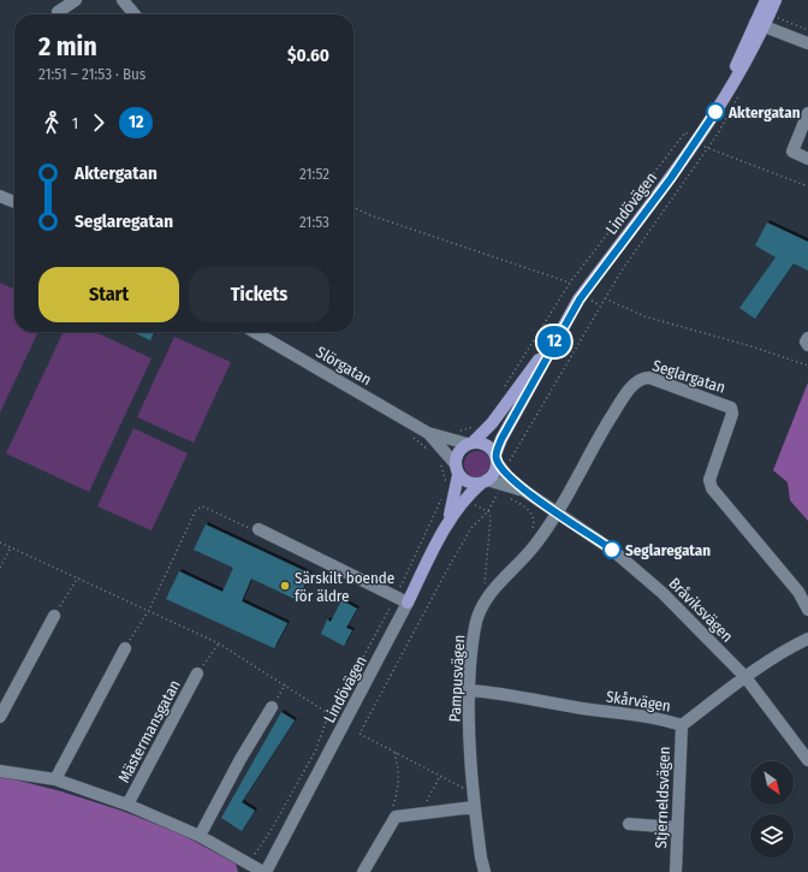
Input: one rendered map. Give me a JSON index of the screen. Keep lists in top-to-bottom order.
{
  "streets": {
    "main road": ["Lindövägen"],
    "street": [
      "Slörgatan",
      "Seglargatan",
      "Bråviksvägen",
      "Pampusvägen",
      "Skårvägen",
      "Mästermansgatan",
      "Stjerneldsvägen"
    ]
  },
  "crossings": [
    ["Lindövägen", "Slörgatan"],
    ["Lindövägen", "Bråviksvägen"],
    ["Lindövägen", "Mästermansgatan"],
    ["Slörgatan", "Bråviksvägen"],
    ["Seglargatan", "Bråviksvägen"],
    ["Seglargatan", "Pampusvägen"],
    ["Bråviksvägen", "Pampusvägen"],
    ["Bråviksvägen", "Skårvägen"],
    ["Pampusvägen", "Skårvägen"],
    ["Skårvägen", "Stjerneldsvägen"]
  ],
  "places": ["Aktergatan", "Seglaregatan", "Särskilt boende för äldre"],
  "lines": ["bus line 12"],
  "north": "bottom right",
  "page": {
    "on_map": "12",
    "heading": ["2 min", "21:51 – 21:53 · Bus", "$0.60"],
    "legs": ["1", "12"],
    "list": [
      {
        "name": "Aktergatan",
        "value": "21:52"
      },
      {
        "name": "Seglaregatan",
        "value": "21:53"
      }
    ],
    "buttons": ["Start", "Tickets"]
  }
}
